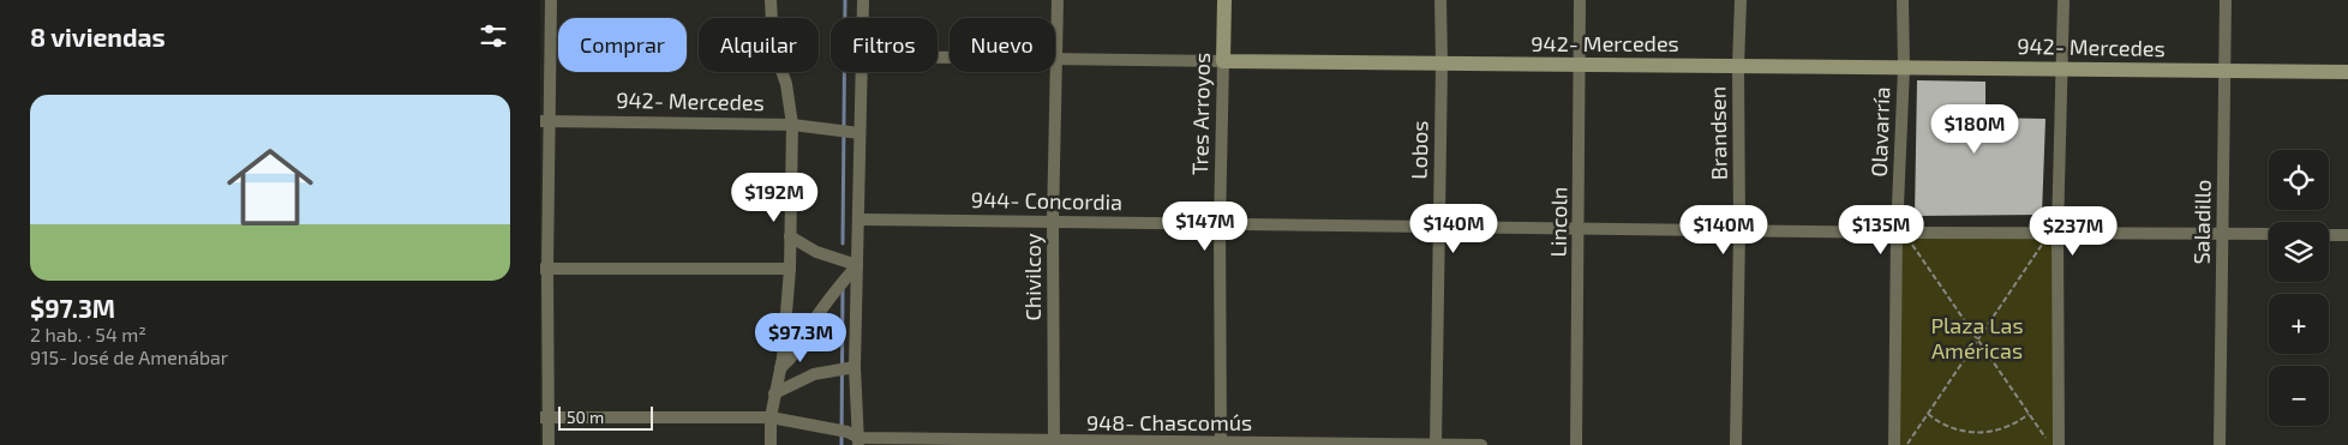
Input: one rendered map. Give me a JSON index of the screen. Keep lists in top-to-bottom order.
{
  "streets": {
    "main road": ["942- Mercedes", "Tres Arroyos"],
    "street": [
      "Olavarría",
      "Brandsen",
      "Lobos",
      "944- Concordia",
      "Lincoln",
      "Saladillo",
      "Chivilcoy",
      "948- Chascomús"
    ]
  },
  "crossings": [
    ["942- Mercedes", "Tres Arroyos"],
    ["942- Mercedes", "Olavarría"],
    ["942- Mercedes", "Brandsen"],
    ["942- Mercedes", "Lobos"],
    ["942- Mercedes", "Lincoln"],
    ["942- Mercedes", "Saladillo"],
    ["942- Mercedes", "Chivilcoy"],
    ["Tres Arroyos", "944- Concordia"],
    ["Tres Arroyos", "948- Chascomús"],
    ["Olavarría", "944- Concordia"],
    ["Brandsen", "944- Concordia"],
    ["Lobos", "944- Concordia"],
    ["Lobos", "948- Chascomús"],
    ["944- Concordia", "Lincoln"],
    ["944- Concordia", "Saladillo"],
    ["944- Concordia", "Chivilcoy"],
    ["Chivilcoy", "948- Chascomús"]
  ],
  "parks": ["Plaza Las Américas"],
  "scale_bar": "50 m",
  "page": {
    "heading": "8 viviendas",
    "chip": [
      "Comprar",
      "Alquilar",
      "Filtros",
      "Nuevo"
    ],
    "list": [
      {
        "name": "$97.3M",
        "note": "2 hab. · 54 m² · 915- José de Amenábar"
      }
    ],
    "price": [
      "$180M",
      "$192M",
      "$147M",
      "$140M",
      "$140M",
      "$135M",
      "$237M",
      "$97.3M"
    ],
    "map_buttons": ["+", "−"],
    "scale": "50 m"
  }
}
